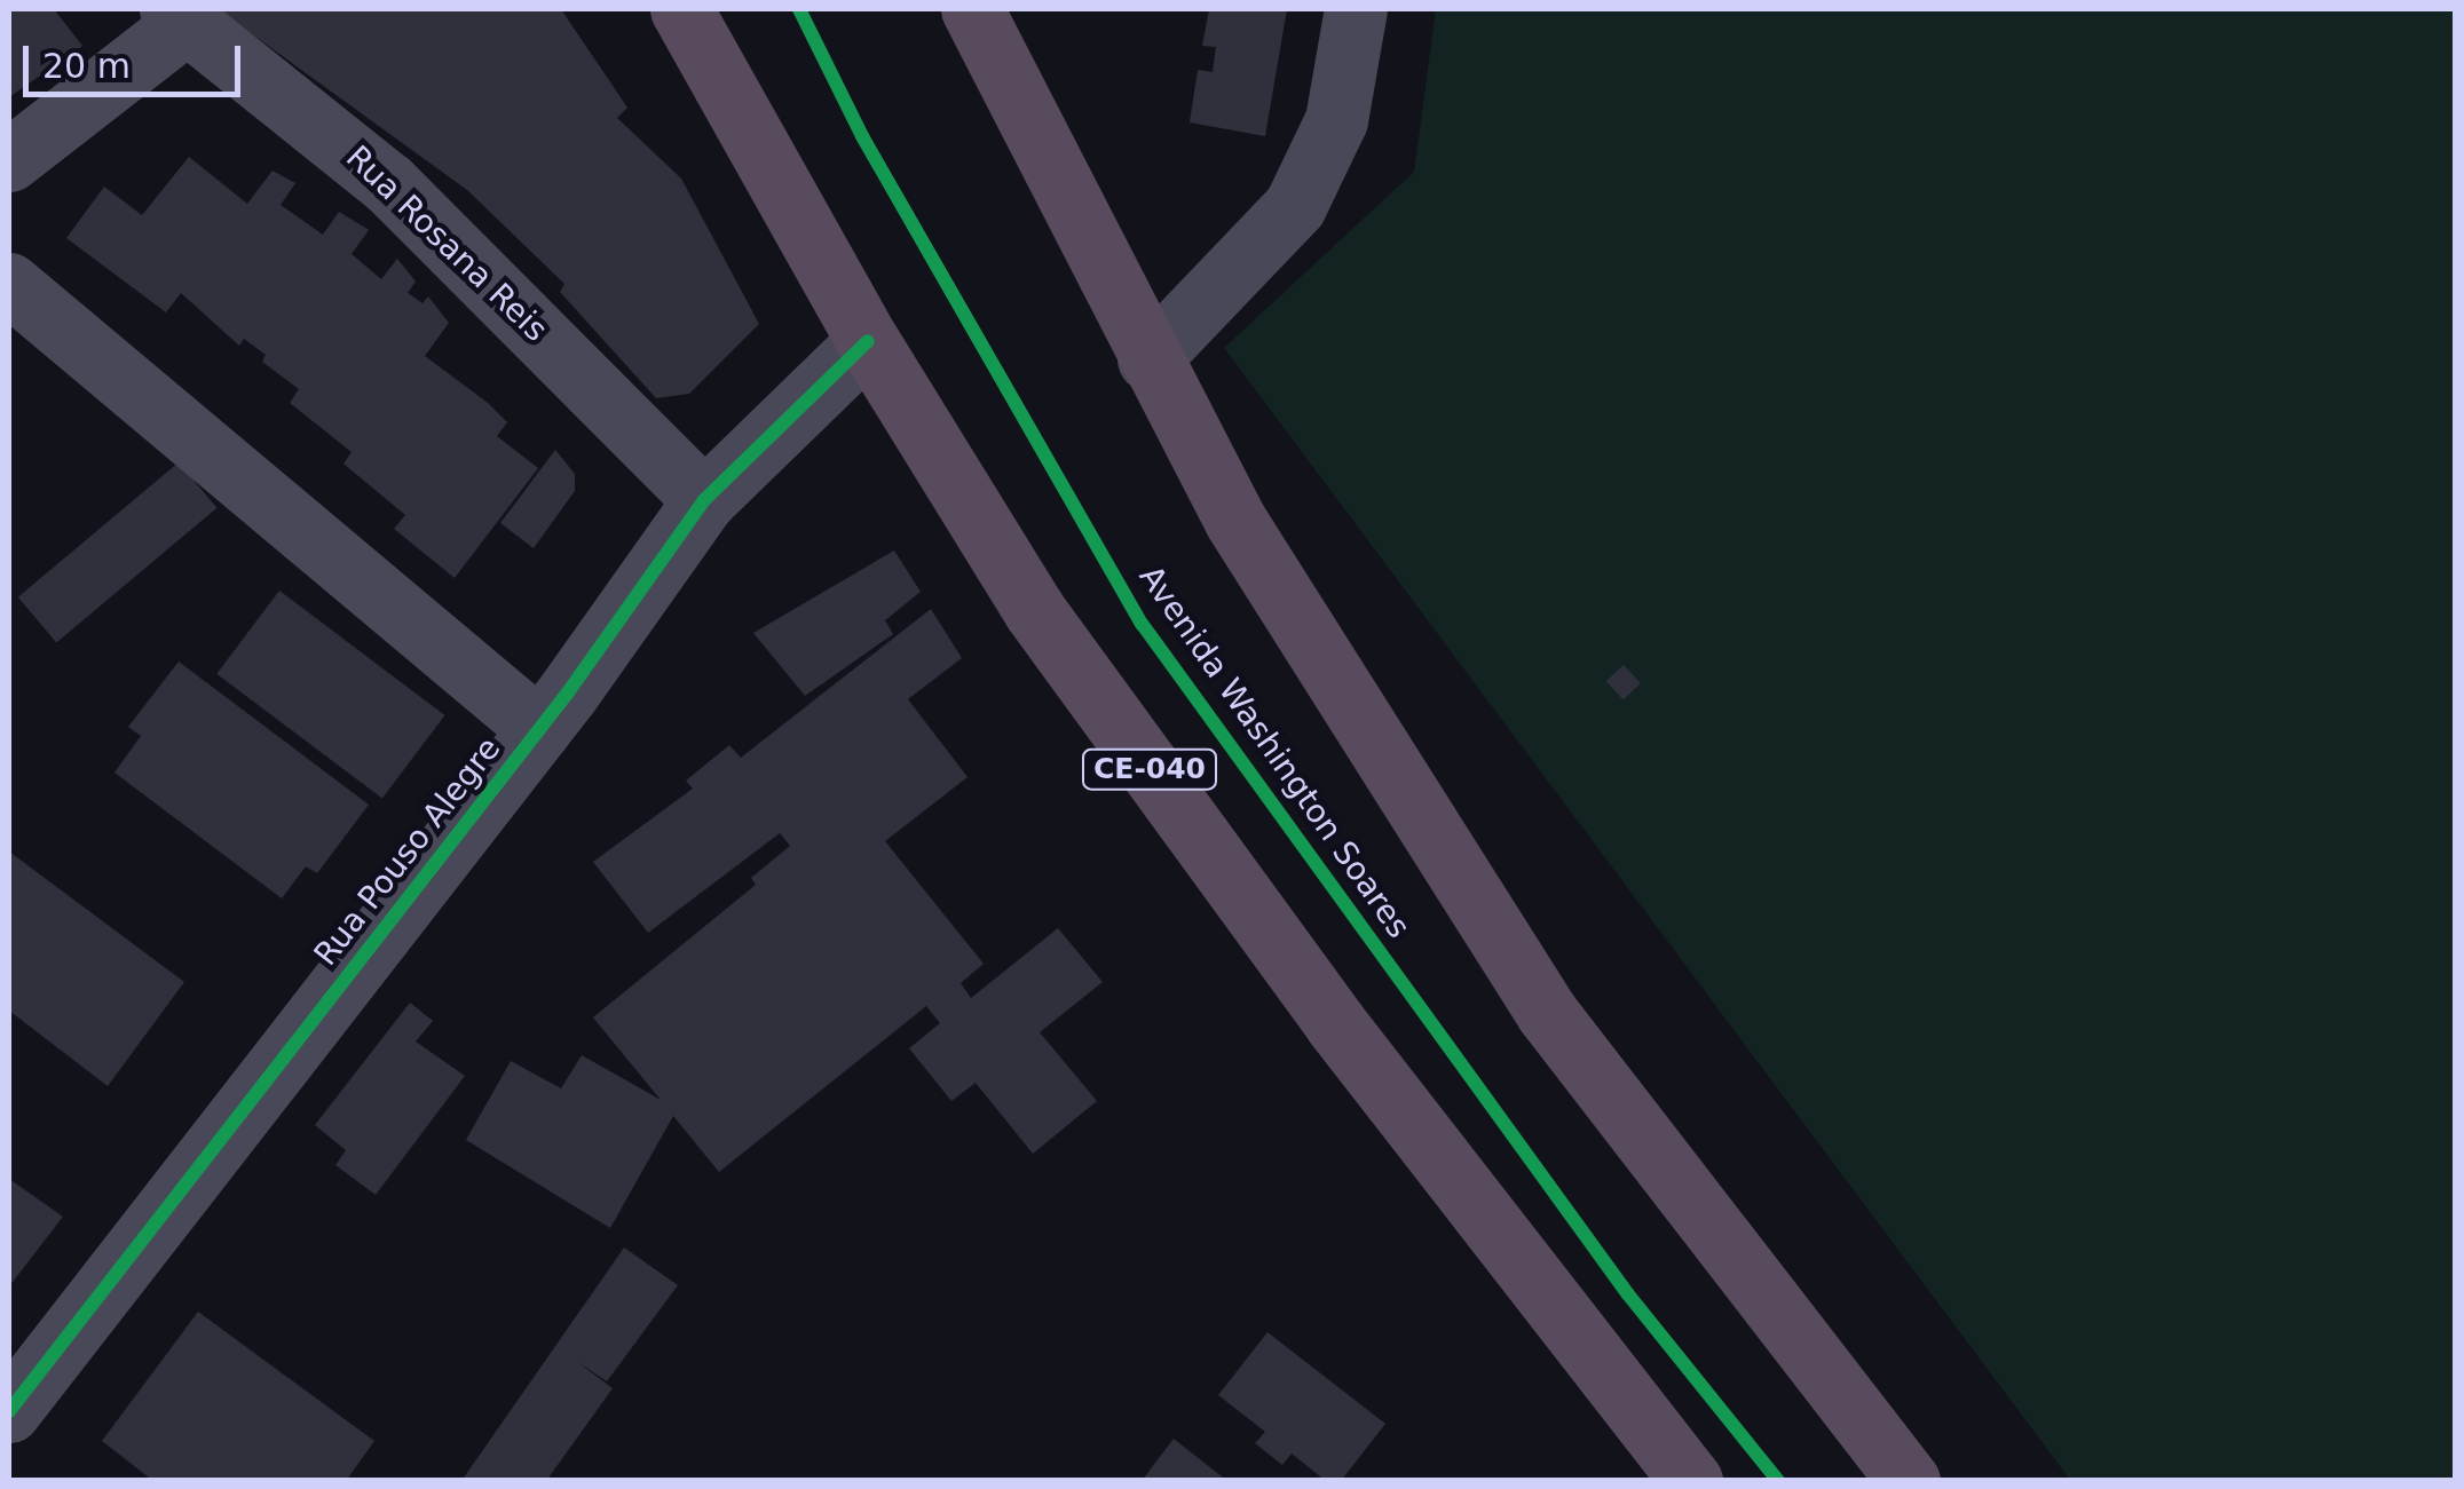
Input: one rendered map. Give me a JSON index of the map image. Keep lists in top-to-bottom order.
{
  "streets": {
    "highway": ["CE-040"],
    "street": ["Rua Rosana Reis", "Rua Pouso Alegre"],
    "cycle path": ["Avenida Washington Soares"]
  },
  "crossings": [
    ["Rua Rosana Reis", "Rua Pouso Alegre"],
    ["CE-040", "Rua Pouso Alegre"]
  ],
  "scale_bar": "20 m"
}
